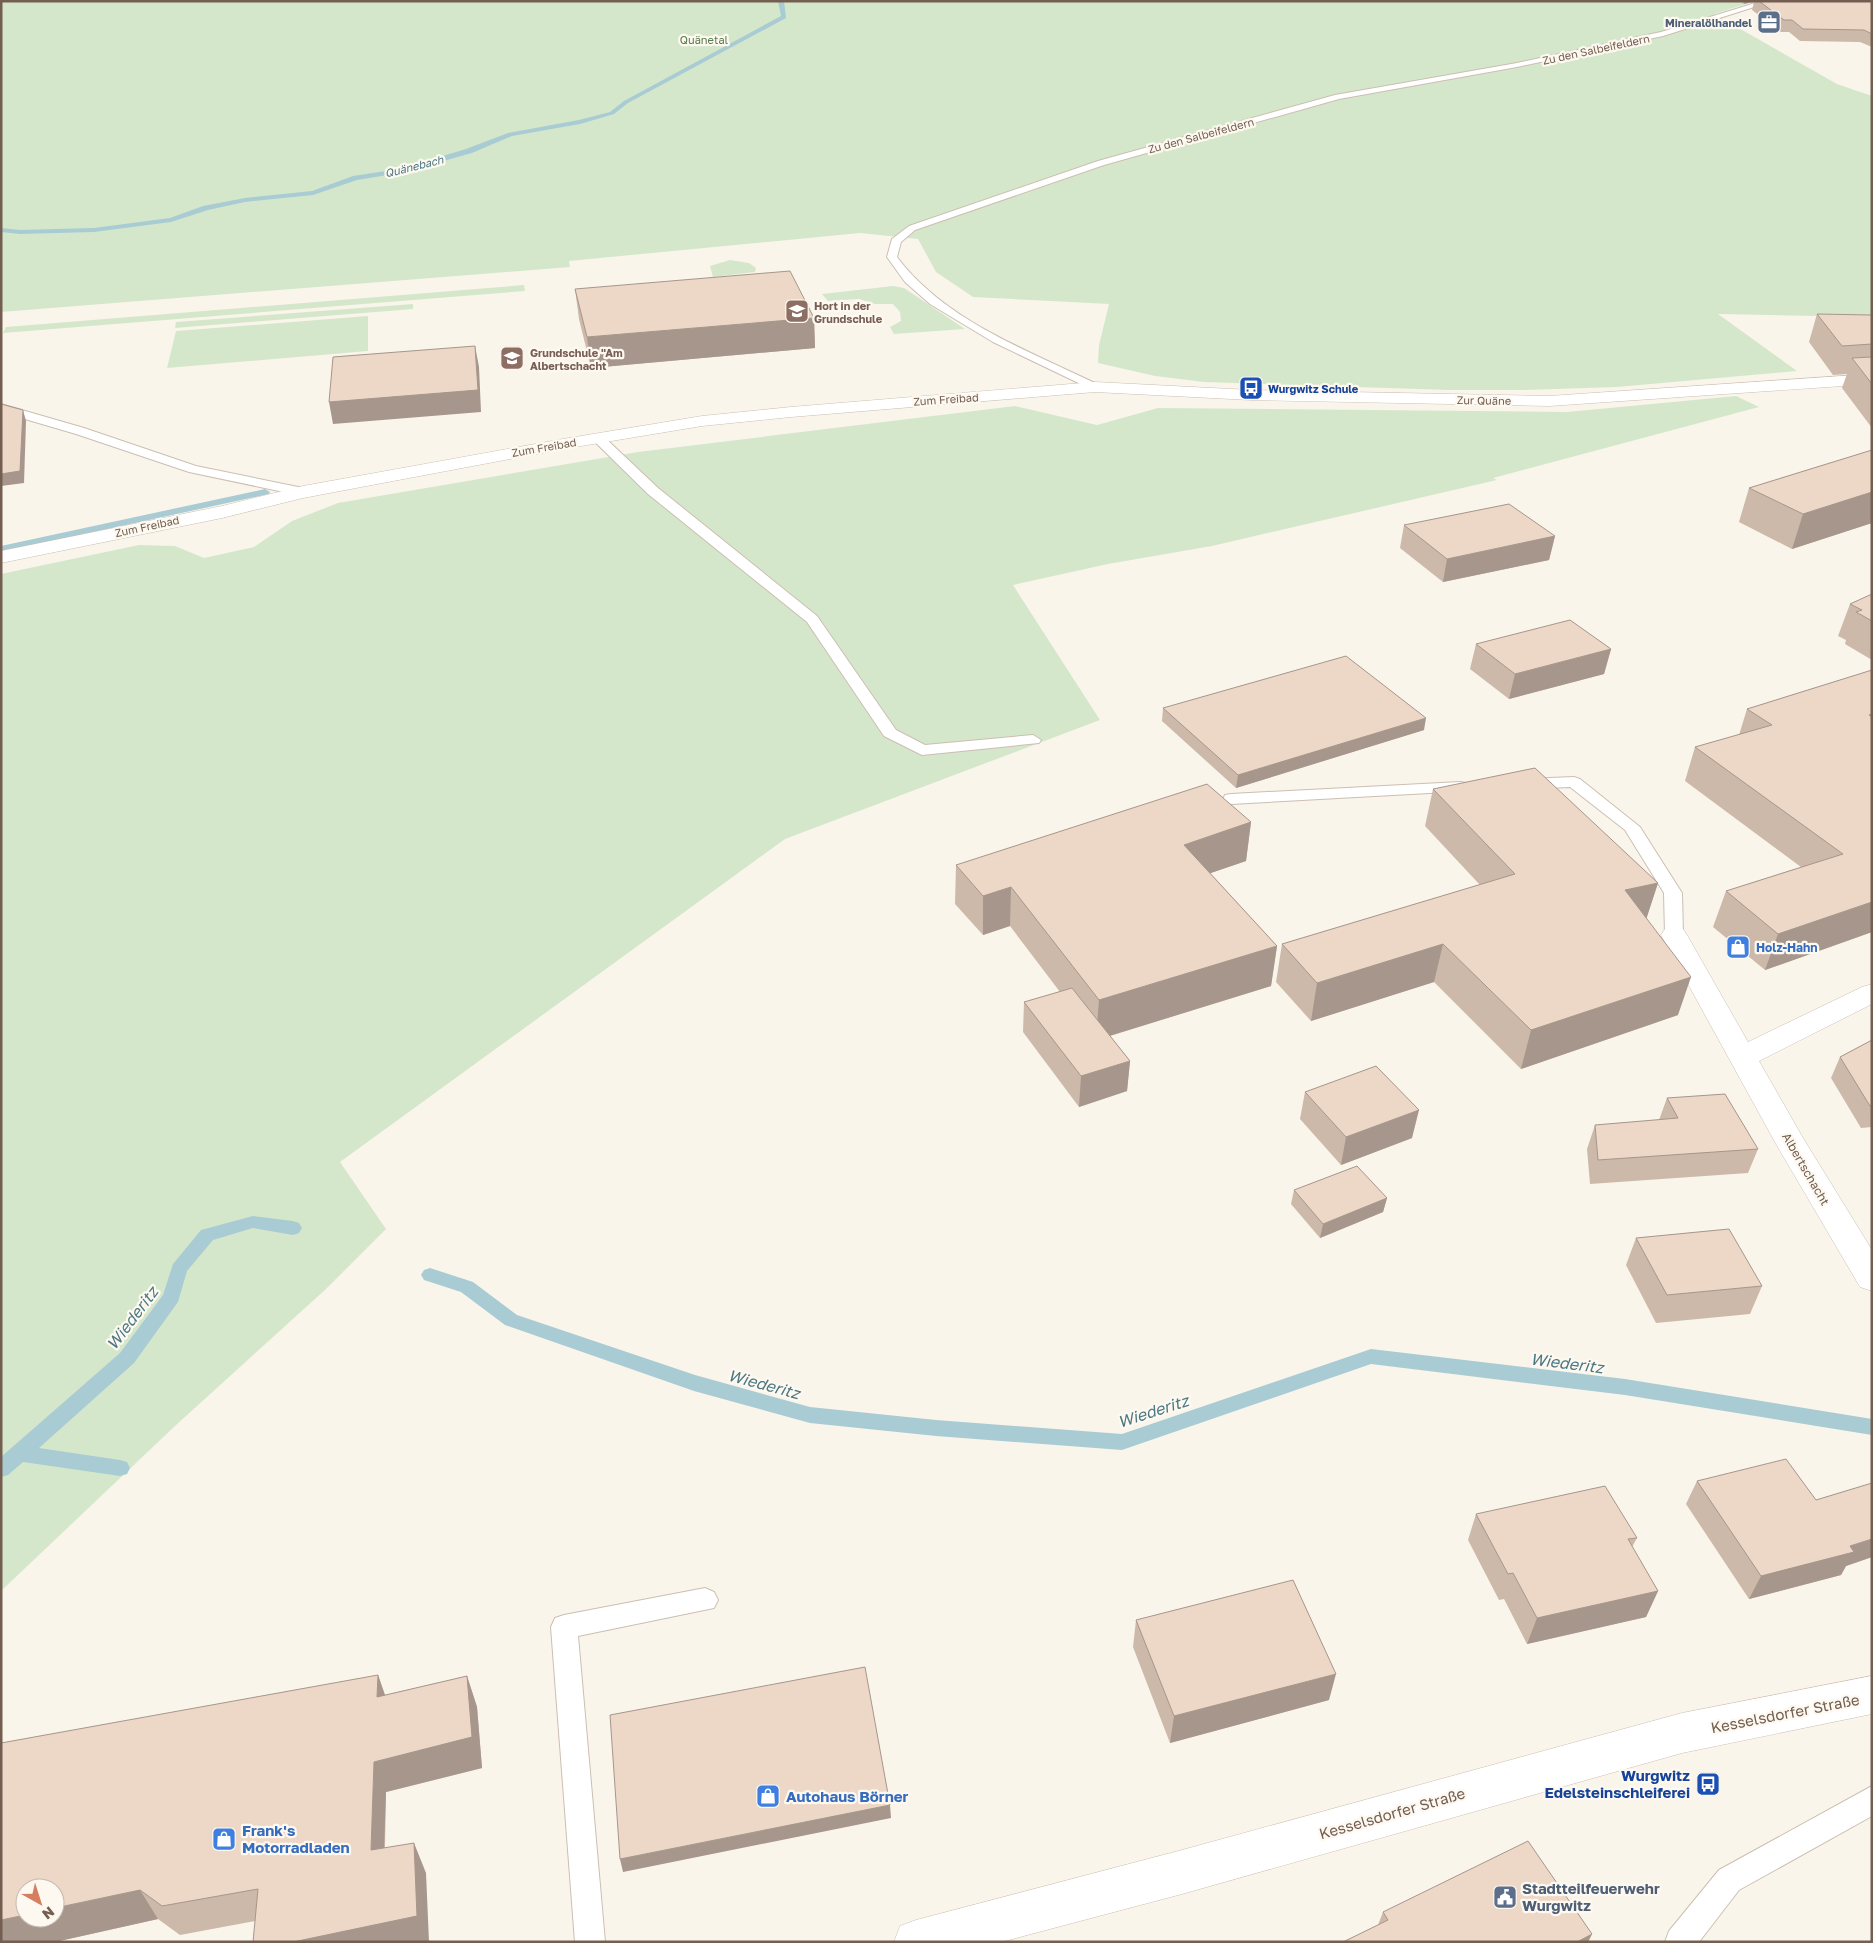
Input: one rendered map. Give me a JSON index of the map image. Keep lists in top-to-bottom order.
{
  "streets": {
    "street": [
      "Zum Freibad",
      "Zur Quäne",
      "Albertschacht",
      "Kesselsdorfer Straße"
    ],
    "lane": ["Zu den Salbeifeldern"]
  },
  "crossings": [
    ["Zu den Salbeifeldern", "Zum Freibad"],
    ["Zu den Salbeifeldern", "Zur Quäne"],
    ["Zum Freibad", "Zur Quäne"]
  ],
  "water": ["Quänebach", "Wiederitz"],
  "parks": ["Quänetal"],
  "places": {
    "office": ["Mineralölhandel"],
    "school or university": ["Hort in der Grundschule", "Grundschule \"Am Albertschacht"],
    "bus stop": ["Wurgwitz Schule", "Wurgwitz Edelsteinschleiferei"],
    "shop": ["Holz-Hahn", "Autohaus Börner", "Frank's Motorradladen"],
    "public building": ["Stadtteilfeuerwehr Wurgwitz"]
  },
  "north": "bottom right"
}
